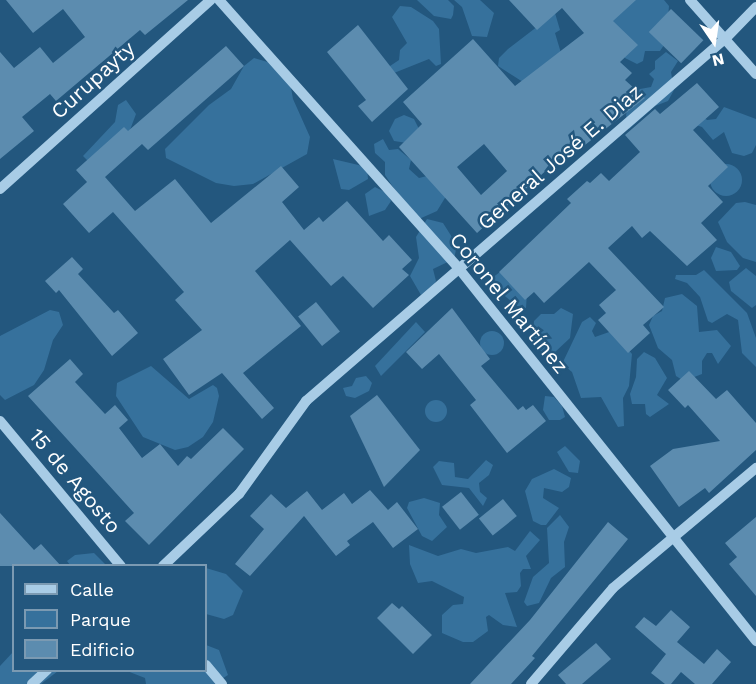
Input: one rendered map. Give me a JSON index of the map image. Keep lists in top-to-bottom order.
{
  "streets": {
    "street": [
      "Curupayty",
      "General José E. Diaz",
      "Coronel Martínez",
      "15 de Agosto"
    ]
  },
  "crossings": [
    ["General José E. Diaz", "Coronel Martínez"]
  ],
  "legend": ["Calle", "Parque", "Edificio"],
  "north": "bottom"
}
